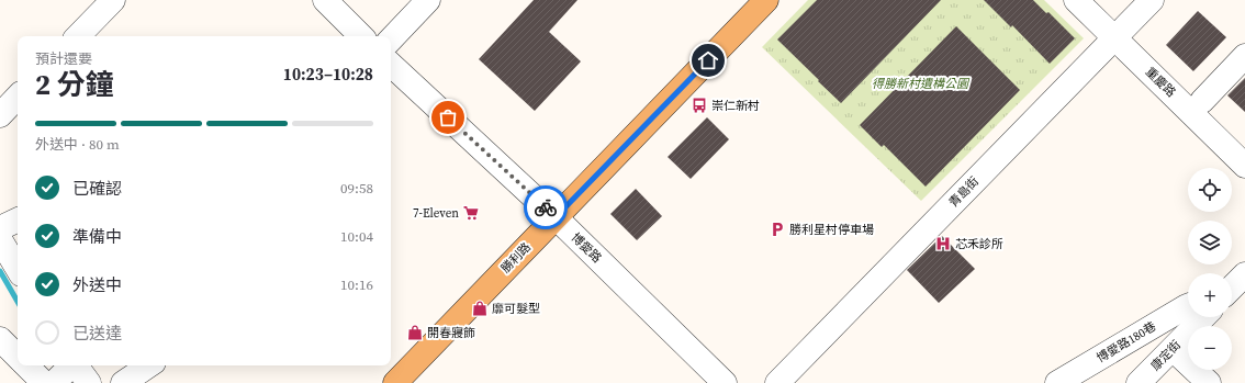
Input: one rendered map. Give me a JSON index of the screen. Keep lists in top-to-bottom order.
{
  "streets": {
    "main road": ["勝利路"],
    "street": [
      "重慶路",
      "青島街",
      "博愛路",
      "博愛路180巷",
      "康定街"
    ]
  },
  "crossings": [
    ["重慶路", "青島街"],
    ["博愛路", "勝利路"]
  ],
  "parks": ["得勝新村遺構公園"],
  "places": {
    "bus stop": ["崇仁新村"],
    "supermarket": ["7-Eleven"],
    "parking": ["勝利星村停車場"],
    "hospital": ["芯禾診所"],
    "shop": ["靡可髮型", "開春寢飾"]
  },
  "page": {
    "heading": ["2 分鐘", "預計還要", "10:23–10:28"],
    "bar": "外送中 · 80 m",
    "list": [
      ["已確認", "09:58"],
      ["準備中", "10:04"],
      ["外送中", "10:16"],
      "已送達"
    ],
    "map_buttons": ["+", "−"]
  }
}
